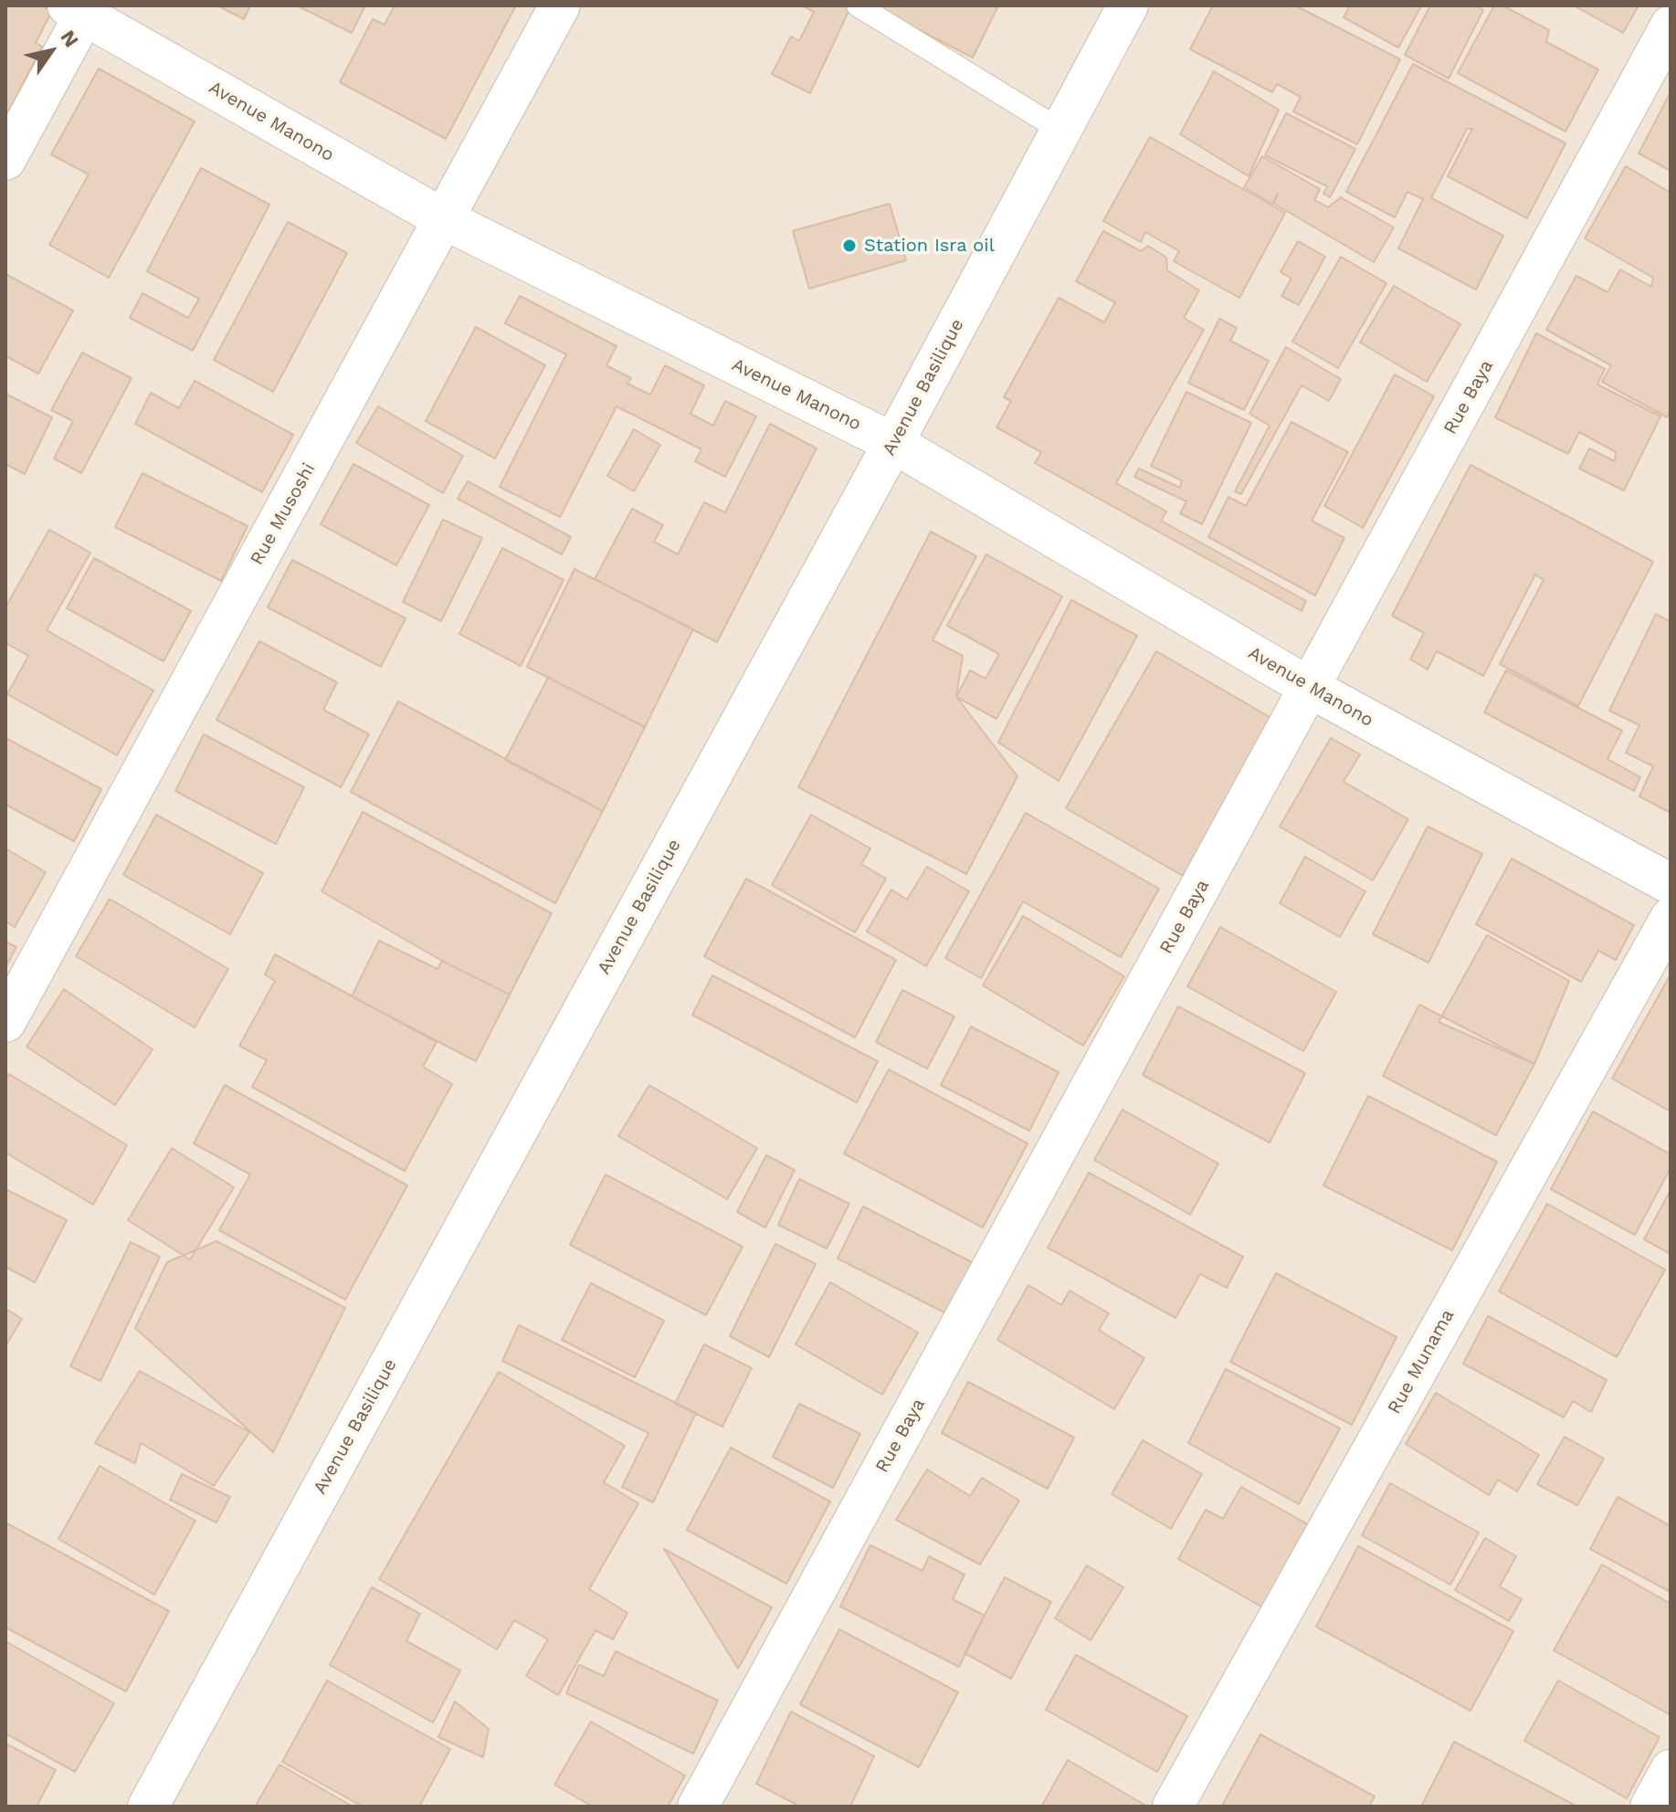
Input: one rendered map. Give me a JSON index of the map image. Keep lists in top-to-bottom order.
{
  "streets": {
    "street": [
      "Avenue Manono",
      "Avenue Basilique",
      "Rue Baya",
      "Rue Musoshi",
      "Rue Munama"
    ]
  },
  "crossings": [
    ["Avenue Manono", "Avenue Basilique"],
    ["Avenue Manono", "Rue Baya"],
    ["Avenue Manono", "Rue Musoshi"]
  ],
  "places": ["Station Isra oil"],
  "north": "top right"
}
